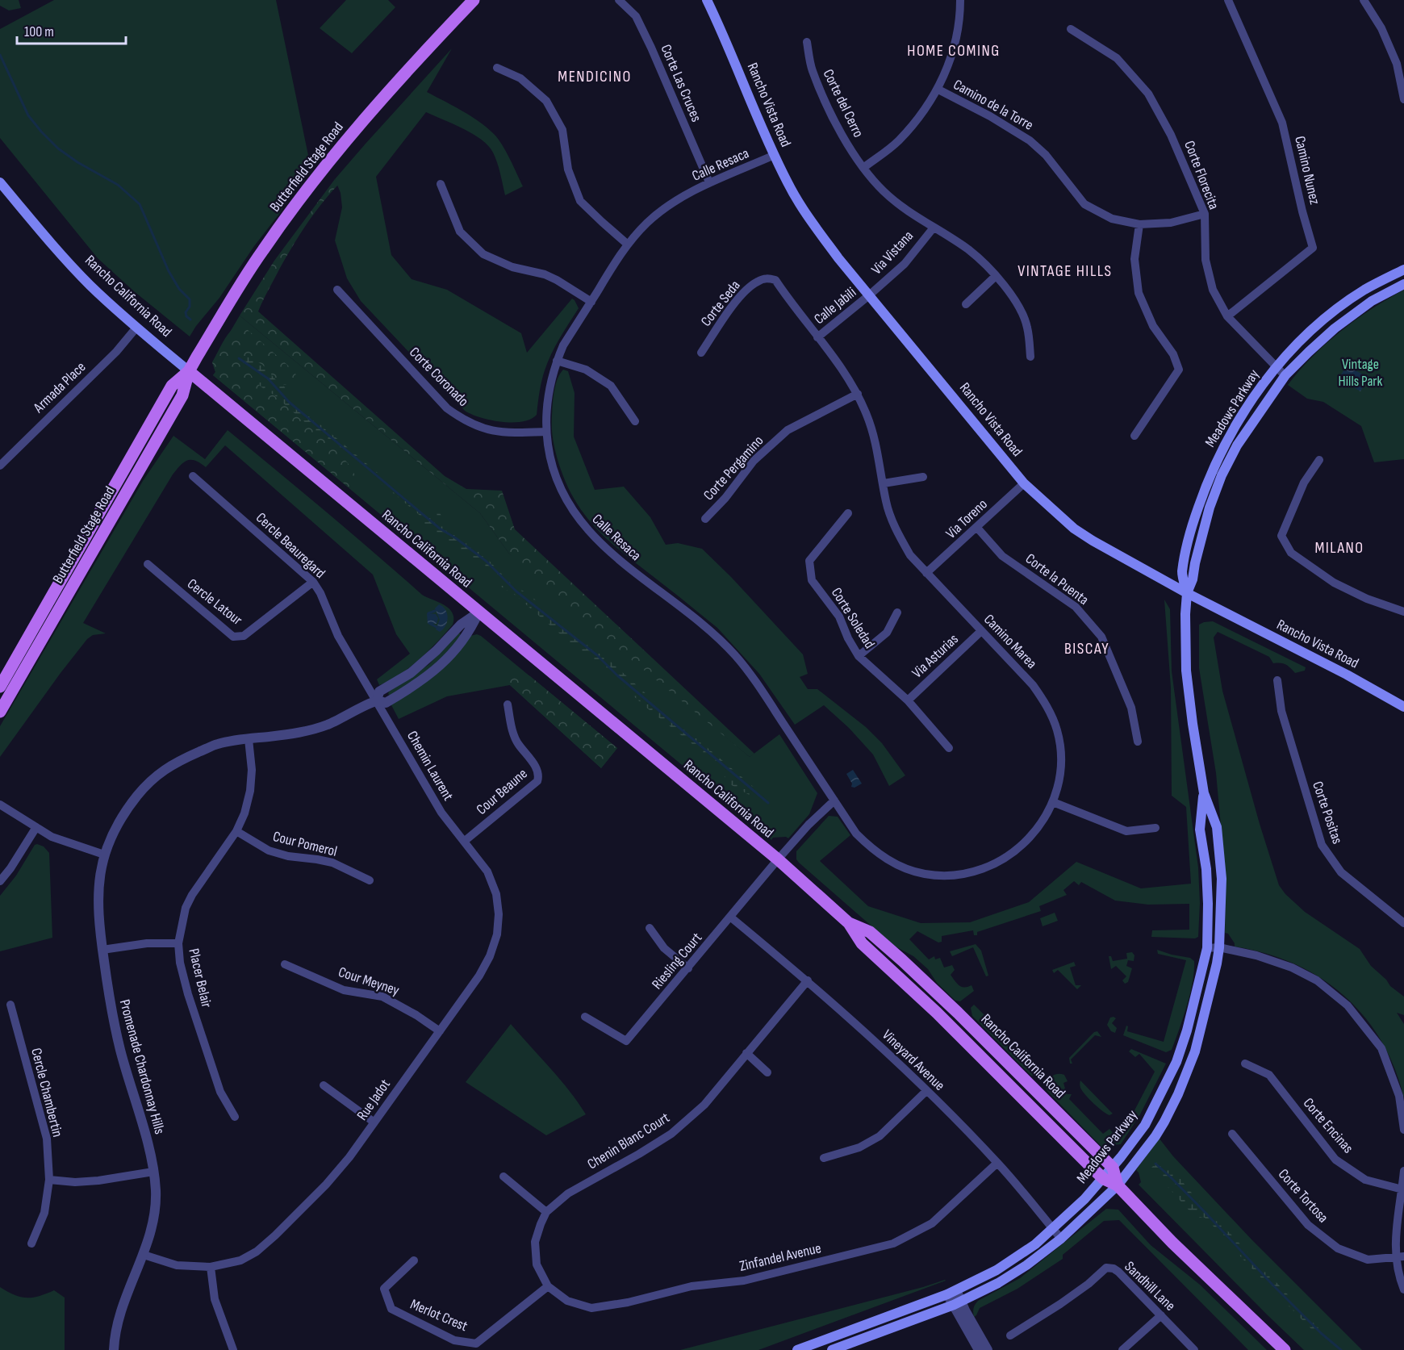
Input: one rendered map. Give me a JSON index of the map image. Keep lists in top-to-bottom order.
{
  "streets": {
    "main road": [
      "Rancho Vista Road",
      "Butterfield Stage Road",
      "Rancho California Road",
      "Meadows Parkway"
    ],
    "street": [
      "Corte Las Cruces",
      "Corte del Cerro",
      "Camino de la Torre",
      "Calle Resaca",
      "Camino Nunez",
      "Corte Florecita",
      "Via Vistana",
      "Corte Seda",
      "Calle Jabili",
      "Corte Coronado",
      "Armada Place",
      "Corte Pergamino",
      "Via Toreno",
      "Cercle Beauregard",
      "Corte la Puenta",
      "Cercle Latour",
      "Corte Soledad",
      "Camino Marea",
      "Via Asturias",
      "Chemin Laurent",
      "Cour Beaune",
      "Corte Positas",
      "Cour Pomerol",
      "Riesling Court",
      "Placer Belair",
      "Cour Meyney",
      "Vineyard Avenue",
      "Promenade Chardonnay Hills",
      "Cercle Chambertin",
      "Rue Jadot",
      "Corte Encinas",
      "Chenin Blanc Court",
      "Corte Tortosa",
      "Zinfandel Avenue",
      "Sandhill Lane",
      "Merlot Crest"
    ]
  },
  "crossings": [
    ["Corte Las Cruces", "Calle Resaca"],
    ["Corte del Cerro", "Via Vistana"],
    ["Rancho Vista Road", "Calle Resaca"],
    ["Rancho Vista Road", "Via Vistana"],
    ["Rancho Vista Road", "Calle Jabili"],
    ["Rancho Vista Road", "Meadows Parkway"],
    ["Rancho Vista Road", "Via Toreno"],
    ["Camino de la Torre", "Corte Florecita"],
    ["Calle Resaca", "Corte Coronado"],
    ["Calle Resaca", "Camino Marea"],
    ["Calle Resaca", "Riesling Court"],
    ["Butterfield Stage Road", "Rancho California Road"],
    ["Camino Nunez", "Corte Florecita"],
    ["Corte Florecita", "Meadows Parkway"],
    ["Via Vistana", "Calle Jabili"],
    ["Rancho California Road", "Armada Place"],
    ["Rancho California Road", "Meadows Parkway"],
    ["Rancho California Road", "Riesling Court"],
    ["Rancho California Road", "Promenade Chardonnay Hills"],
    ["Corte Seda", "Camino Marea"],
    ["Calle Jabili", "Camino Marea"],
    ["Meadows Parkway", "Vineyard Avenue"],
    ["Corte Pergamino", "Camino Marea"],
    ["Via Toreno", "Corte la Puenta"],
    ["Via Toreno", "Camino Marea"],
    ["Cercle Beauregard", "Cercle Latour"],
    ["Cercle Beauregard", "Chemin Laurent"],
    ["Cercle Beauregard", "Promenade Chardonnay Hills"],
    ["Corte Soledad", "Via Asturias"],
    ["Camino Marea", "Via Asturias"],
    ["Camino Marea", "Riesling Court"],
    ["Chemin Laurent", "Cour Beaune"],
    ["Chemin Laurent", "Promenade Chardonnay Hills"],
    ["Chemin Laurent", "Rue Jadot"],
    ["Cour Beaune", "Rue Jadot"],
    ["Cour Pomerol", "Placer Belair"],
    ["Riesling Court", "Vineyard Avenue"],
    ["Placer Belair", "Promenade Chardonnay Hills"],
    ["Cour Meyney", "Rue Jadot"],
    ["Vineyard Avenue", "Chenin Blanc Court"],
    ["Vineyard Avenue", "Zinfandel Avenue"],
    ["Promenade Chardonnay Hills", "Rue Jadot"],
    ["Chenin Blanc Court", "Zinfandel Avenue"],
    ["Chenin Blanc Court", "Merlot Crest"],
    ["Zinfandel Avenue", "Merlot Crest"]
  ],
  "districts": [
    "HOME COMING",
    "MENDICINO",
    "VINTAGE HILLS",
    "MILANO",
    "BISCAY"
  ],
  "parks": ["Vintage Hills Park"],
  "scale_bar": "100 m"
}
